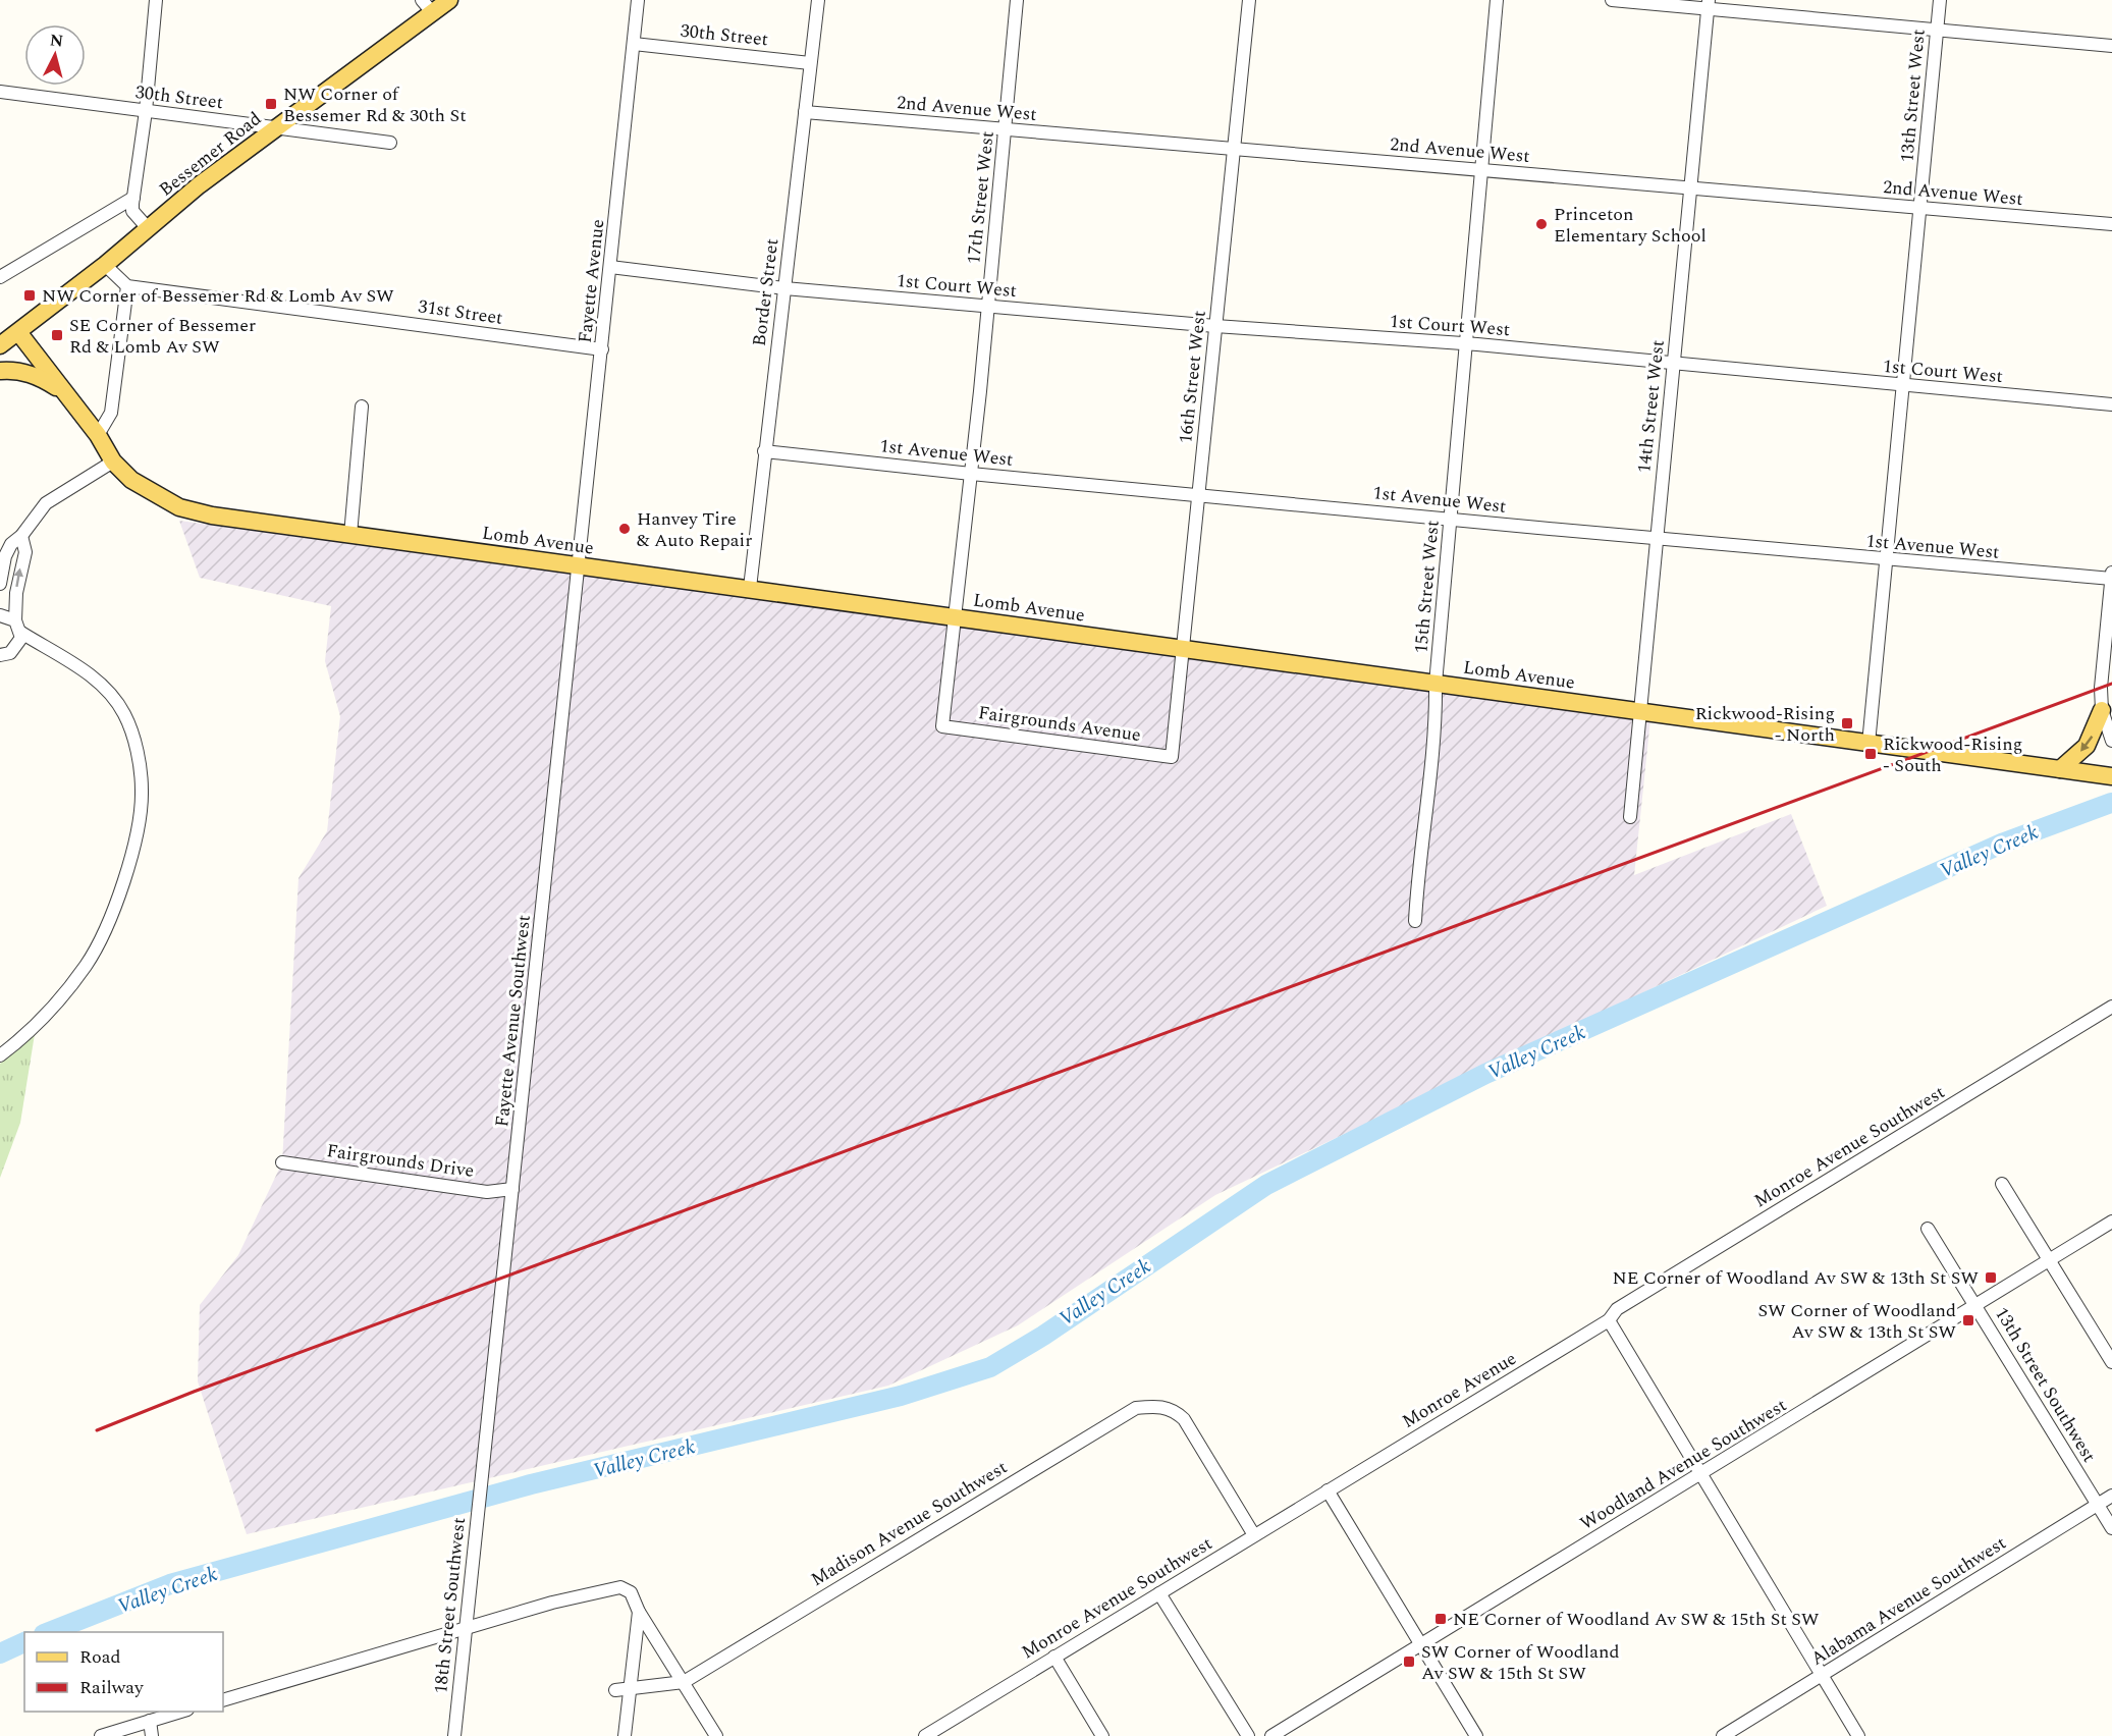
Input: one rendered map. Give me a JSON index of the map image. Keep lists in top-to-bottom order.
{
  "streets": {
    "main road": ["Bessemer Road", "Lomb Avenue"],
    "street": [
      "30th Street",
      "13th Street West",
      "2nd Avenue West",
      "17th Street West",
      "Fayette Avenue",
      "1st Court West",
      "Border Street",
      "31st Street",
      "16th Street West",
      "14th Street West",
      "1st Avenue West",
      "15th Street West",
      "Fairgrounds Avenue",
      "Fayette Avenue Southwest",
      "Monroe Avenue Southwest",
      "Fairgrounds Drive",
      "13th Street Southwest",
      "Monroe Avenue",
      "Woodland Avenue Southwest",
      "Madison Avenue Southwest",
      "Alabama Avenue Southwest",
      "18th Street Southwest"
    ]
  },
  "crossings": [
    ["30th Street", "Bessemer Road"],
    ["30th Street", "Fayette Avenue"],
    ["30th Street", "Border Street"],
    ["13th Street West", "2nd Avenue West"],
    ["13th Street West", "1st Court West"],
    ["13th Street West", "1st Avenue West"],
    ["13th Street West", "Lomb Avenue"],
    ["2nd Avenue West", "17th Street West"],
    ["2nd Avenue West", "Border Street"],
    ["2nd Avenue West", "16th Street West"],
    ["2nd Avenue West", "14th Street West"],
    ["2nd Avenue West", "15th Street West"],
    ["Bessemer Road", "Lomb Avenue"],
    ["17th Street West", "1st Court West"],
    ["17th Street West", "1st Avenue West"],
    ["17th Street West", "Lomb Avenue"],
    ["17th Street West", "Fairgrounds Avenue"],
    ["Fayette Avenue", "31st Street"],
    ["Fayette Avenue", "Lomb Avenue"],
    ["Fayette Avenue", "Fayette Avenue Southwest"],
    ["1st Court West", "Border Street"],
    ["1st Court West", "16th Street West"],
    ["1st Court West", "14th Street West"],
    ["1st Court West", "15th Street West"],
    ["Border Street", "1st Avenue West"],
    ["Border Street", "Lomb Avenue"],
    ["16th Street West", "1st Avenue West"],
    ["16th Street West", "Lomb Avenue"],
    ["16th Street West", "Fairgrounds Avenue"],
    ["14th Street West", "1st Avenue West"],
    ["14th Street West", "Lomb Avenue"],
    ["1st Avenue West", "15th Street West"],
    ["Lomb Avenue", "15th Street West"],
    ["Lomb Avenue", "Fayette Avenue Southwest"],
    ["Fayette Avenue Southwest", "Fairgrounds Drive"],
    ["Fayette Avenue Southwest", "18th Street Southwest"],
    ["Monroe Avenue Southwest", "Monroe Avenue"],
    ["Monroe Avenue Southwest", "Madison Avenue Southwest"],
    ["13th Street Southwest", "Woodland Avenue Southwest"],
    ["13th Street Southwest", "Alabama Avenue Southwest"]
  ],
  "water": ["Valley Creek"],
  "places": {
    "transit": [
      "NW Corner of Bessemer Rd & 30th St",
      "NW Corner of Bessemer Rd & Lomb Av SW",
      "SE Corner of Bessemer Rd & Lomb Av SW",
      "Rickwood-Rising - North",
      "Rickwood-Rising - South",
      "NE Corner of Woodland Av SW & 13th St SW",
      "SW Corner of Woodland Av SW & 13th St SW",
      "NE Corner of Woodland Av SW & 15th St SW",
      "SW Corner of Woodland Av SW & 15th St SW"
    ],
    "other": ["Princeton Elementary School", "Hanvey Tire & Auto Repair"]
  },
  "legend": ["Road", "Railway"],
  "north": "top"
}
